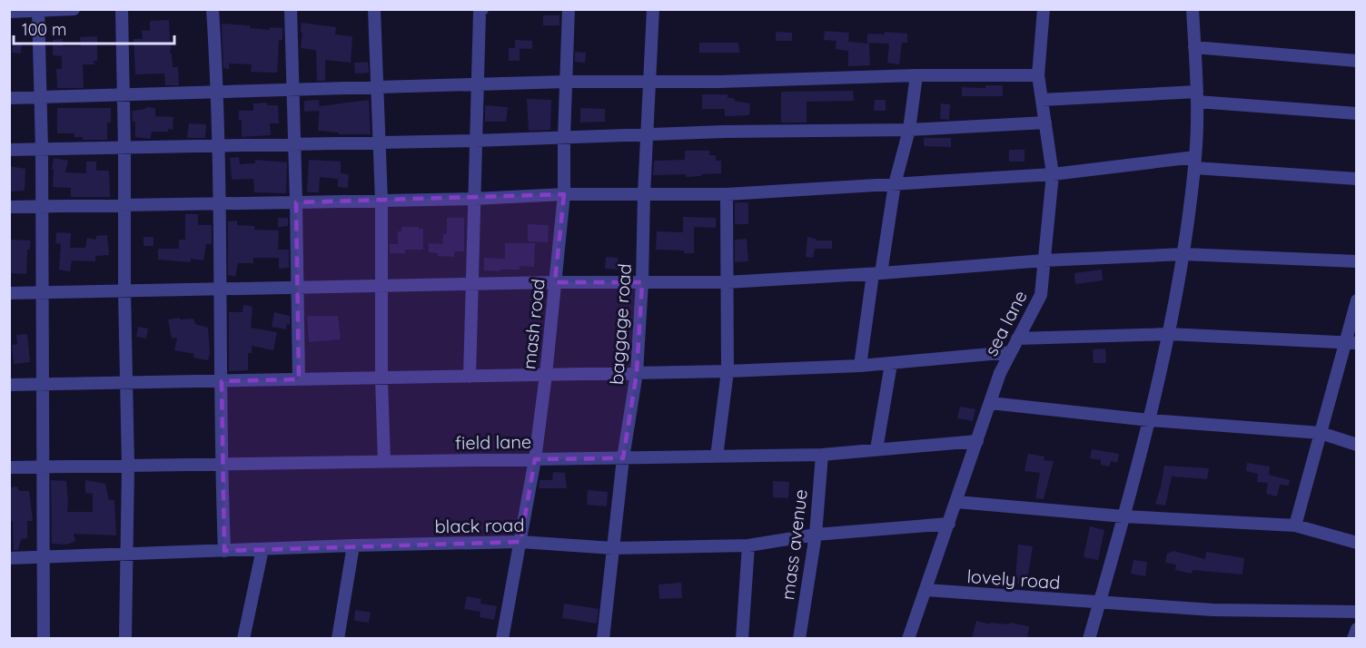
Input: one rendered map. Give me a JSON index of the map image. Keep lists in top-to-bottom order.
{
  "streets": {
    "street": [
      "sea lane",
      "mash road",
      "baggage road",
      "field lane",
      "black road",
      "mass avenue",
      "lovely road"
    ]
  },
  "crossings": [
    ["sea lane", "field lane"],
    ["sea lane", "black road"],
    ["sea lane", "lovely road"],
    ["mash road", "field lane"],
    ["mash road", "black road"],
    ["baggage road", "field lane"],
    ["baggage road", "black road"],
    ["field lane", "mass avenue"],
    ["black road", "mass avenue"]
  ],
  "scale_bar": "100 m"
}
